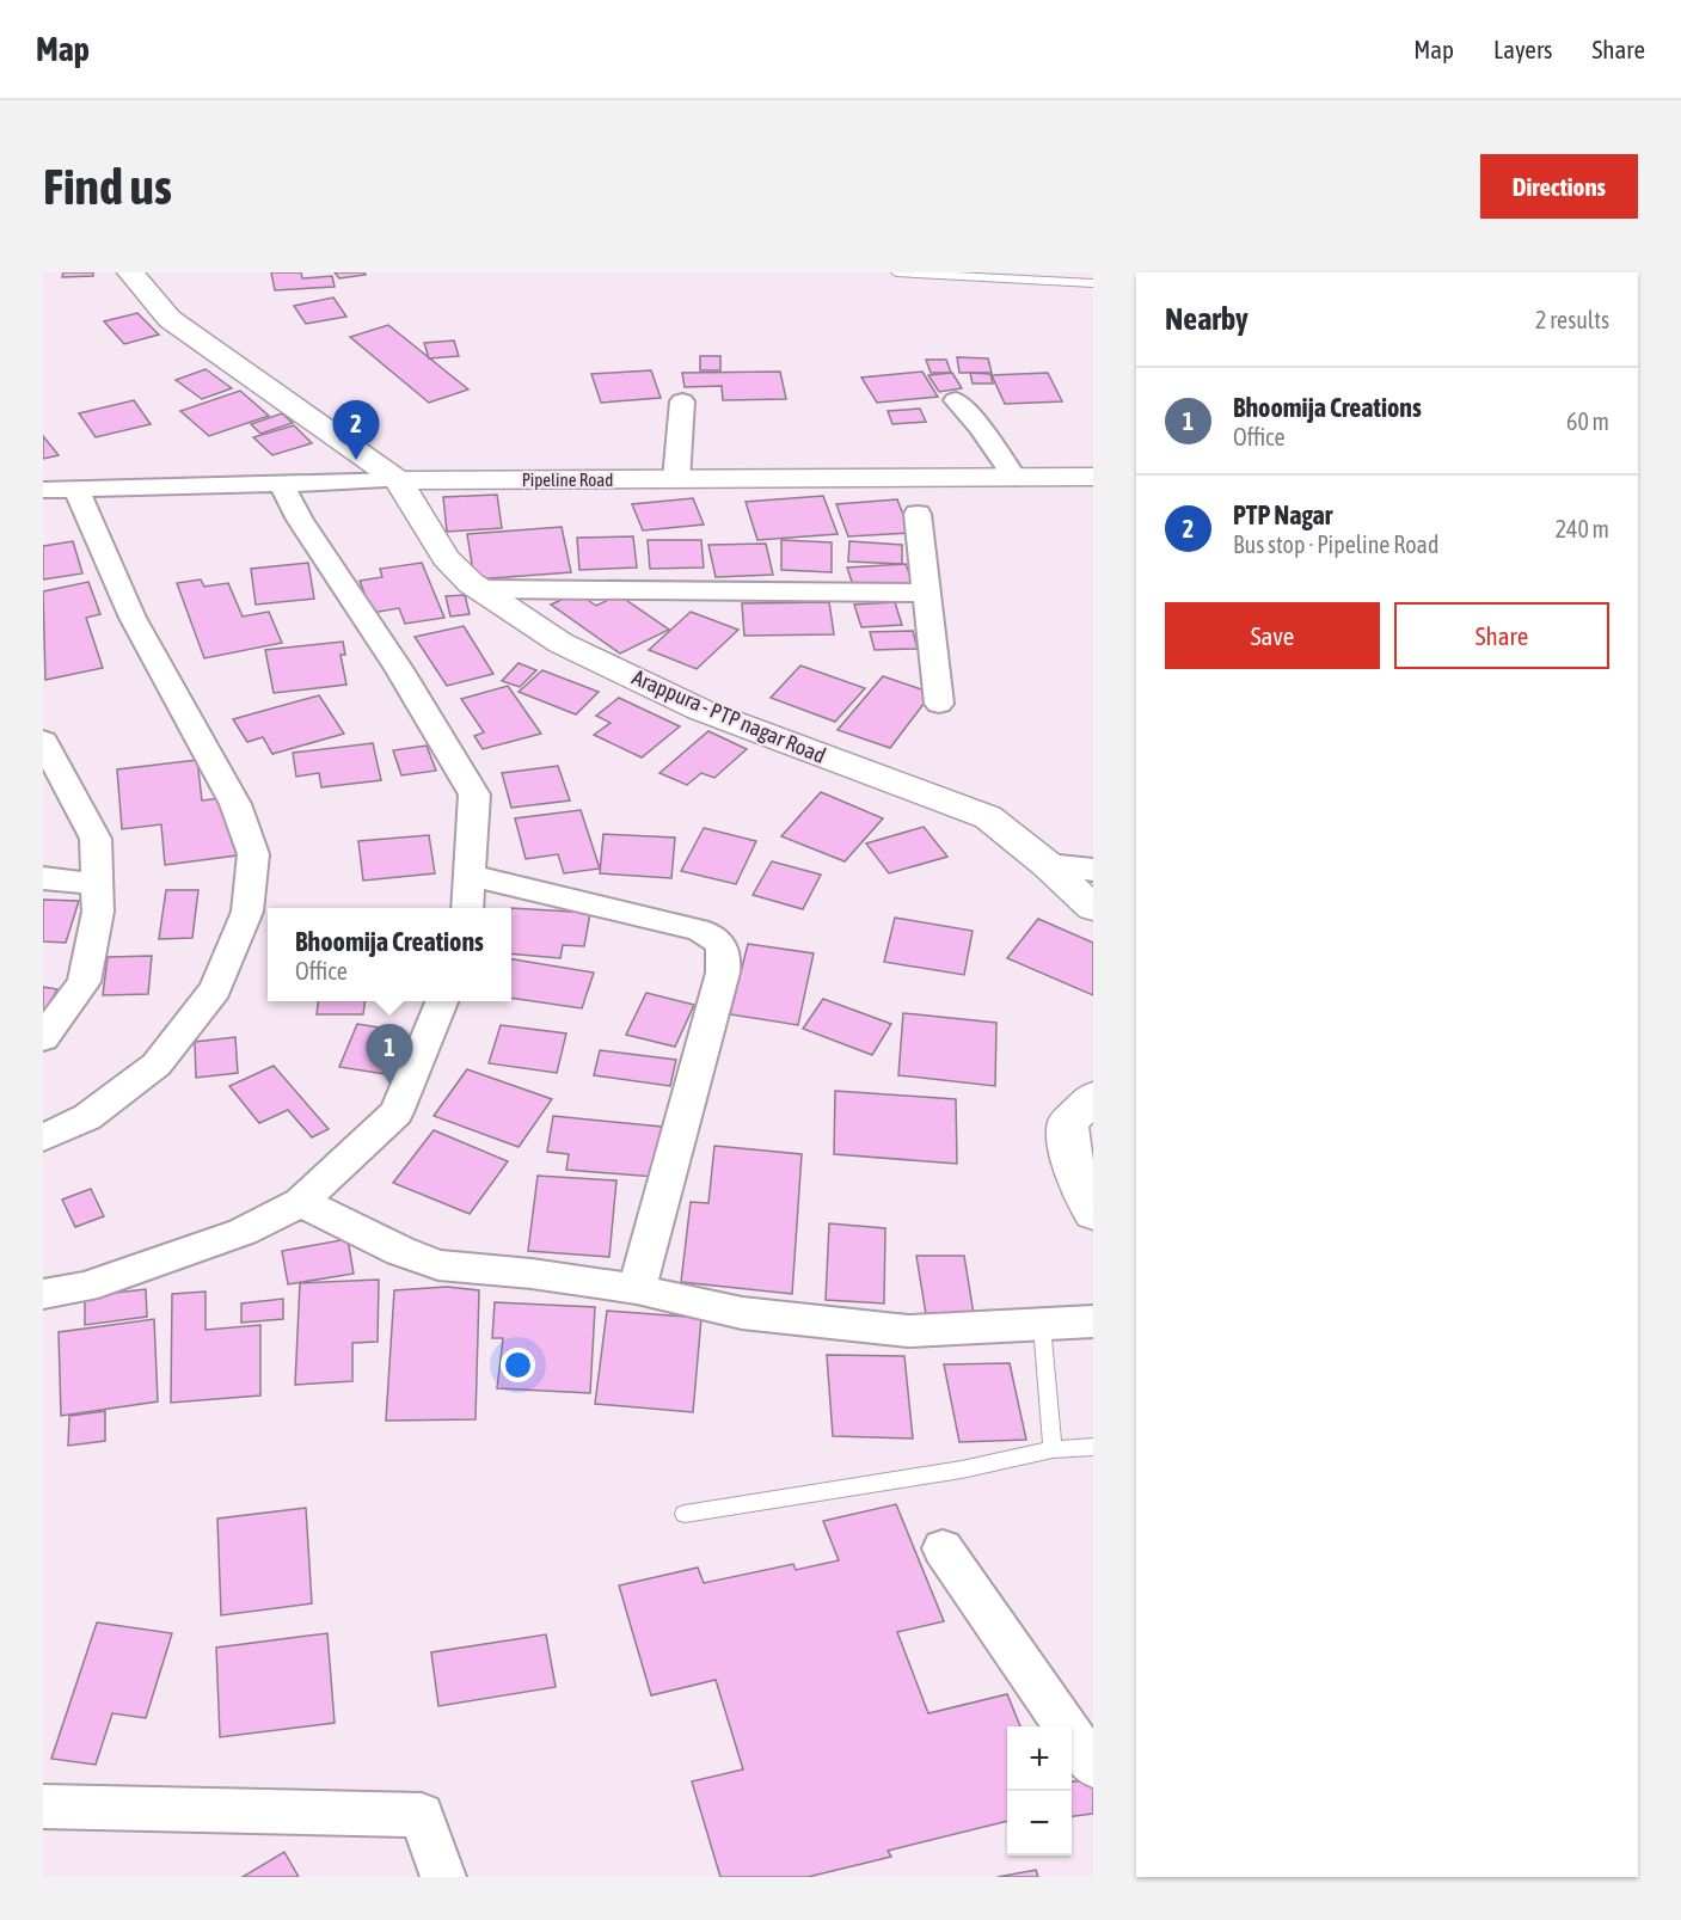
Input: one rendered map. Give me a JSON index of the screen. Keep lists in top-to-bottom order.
{
  "streets": {
    "street": ["Pipeline Road", "Arappura - PTP nagar Road"]
  },
  "crossings": [
    ["Pipeline Road", "Arappura - PTP nagar Road"]
  ],
  "page": {
    "header": "Map",
    "nav": ["Map", "Layers", "Share"],
    "buttons": [
      "Directions",
      ["Save", "Share"]
    ],
    "title": "Find us",
    "heading": ["Nearby", "2 results"],
    "list": [
      {
        "mark": "1",
        "name": "Bhoomija Creations",
        "note": "Office",
        "value": "60 m"
      },
      {
        "mark": "2",
        "name": "PTP Nagar",
        "note": "Bus stop · Pipeline Road",
        "value": "240 m"
      }
    ],
    "pins": ["2", "1"],
    "popup": ["Bhoomija Creations", "Office"],
    "map_buttons": ["+", "−"]
  }
}
